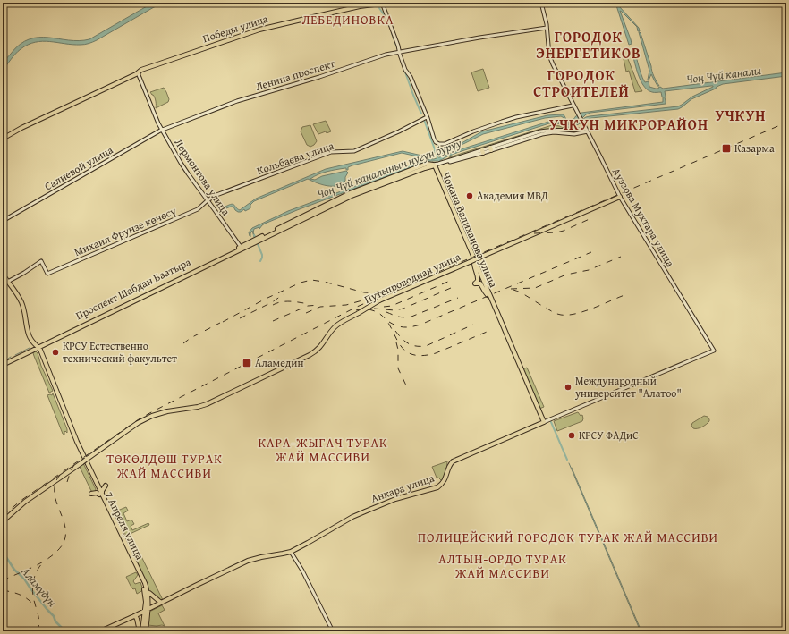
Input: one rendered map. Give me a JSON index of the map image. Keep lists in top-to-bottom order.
{
  "streets": {
    "main road": [
      "Победы улица",
      "Ленина проспект",
      "Кольбаева улица",
      "Салиевой улица",
      "Лермонтова улица",
      "Ауэзова Мухтара улица",
      "Чокана Валиханова улица",
      "Михаил Фрунзе көчөсү",
      "Путепроводная улица",
      "Проспект Шабдан Баатыра",
      "Анкара улица",
      "7 Апреля улица"
    ]
  },
  "crossings": [
    ["Победы улица", "Лермонтова улица"],
    ["Ленина проспект", "Салиевой улица"],
    ["Ленина проспект", "Лермонтова улица"],
    ["Ленина проспект", "Ауэзова Мухтара улица"],
    ["Кольбаева улица", "Лермонтова улица"],
    ["Кольбаева улица", "Михаил Фрунзе көчөсү"],
    ["Салиевой улица", "Лермонтова улица"],
    ["Лермонтова улица", "Михаил Фрунзе көчөсү"],
    ["Лермонтова улица", "Проспект Шабдан Баатыра"],
    ["Ауэзова Мухтара улица", "Путепроводная улица"],
    ["Ауэзова Мухтара улица", "Анкара улица"],
    ["Чокана Валиханова улица", "Проспект Шабдан Баатыра"],
    ["Чокана Валиханова улица", "Анкара улица"],
    ["Анкара улица", "7 Апреля улица"]
  ],
  "districts": [
    "ЛЕБЕДИНОВКА",
    "ГОРОДОК ЭНЕРГЕТИКОВ",
    "ГОРОДОК СТРОИТЕЛЕЙ",
    "УЧКУН",
    "УЧКУН МИКРОРАЙОН",
    "КАРА-ЖЫГАЧ ТУРАК ЖАЙ МАССИВИ",
    "ТӨКӨЛДӨШ ТУРАК ЖАЙ МАССИВИ",
    "ПОЛИЦЕЙСКИЙ ГОРОДОК ТУРАК ЖАЙ МАССИВИ",
    "АЛТЫН-ОРДО ТУРАК ЖАЙ МАССИВИ"
  ],
  "water": ["Чоң Чүй каналы", "Чоң Чүй каналынын нугун буруу", "Аламүдүн"],
  "places": {
    "transit": ["Казарма", "Аламедин"],
    "other": [
      "Академия МВД",
      "КРСУ Естественно технический факультет",
      "Международный университет \"Алатоо\"",
      "КРСУ ФАДиС"
    ]
  }
}
